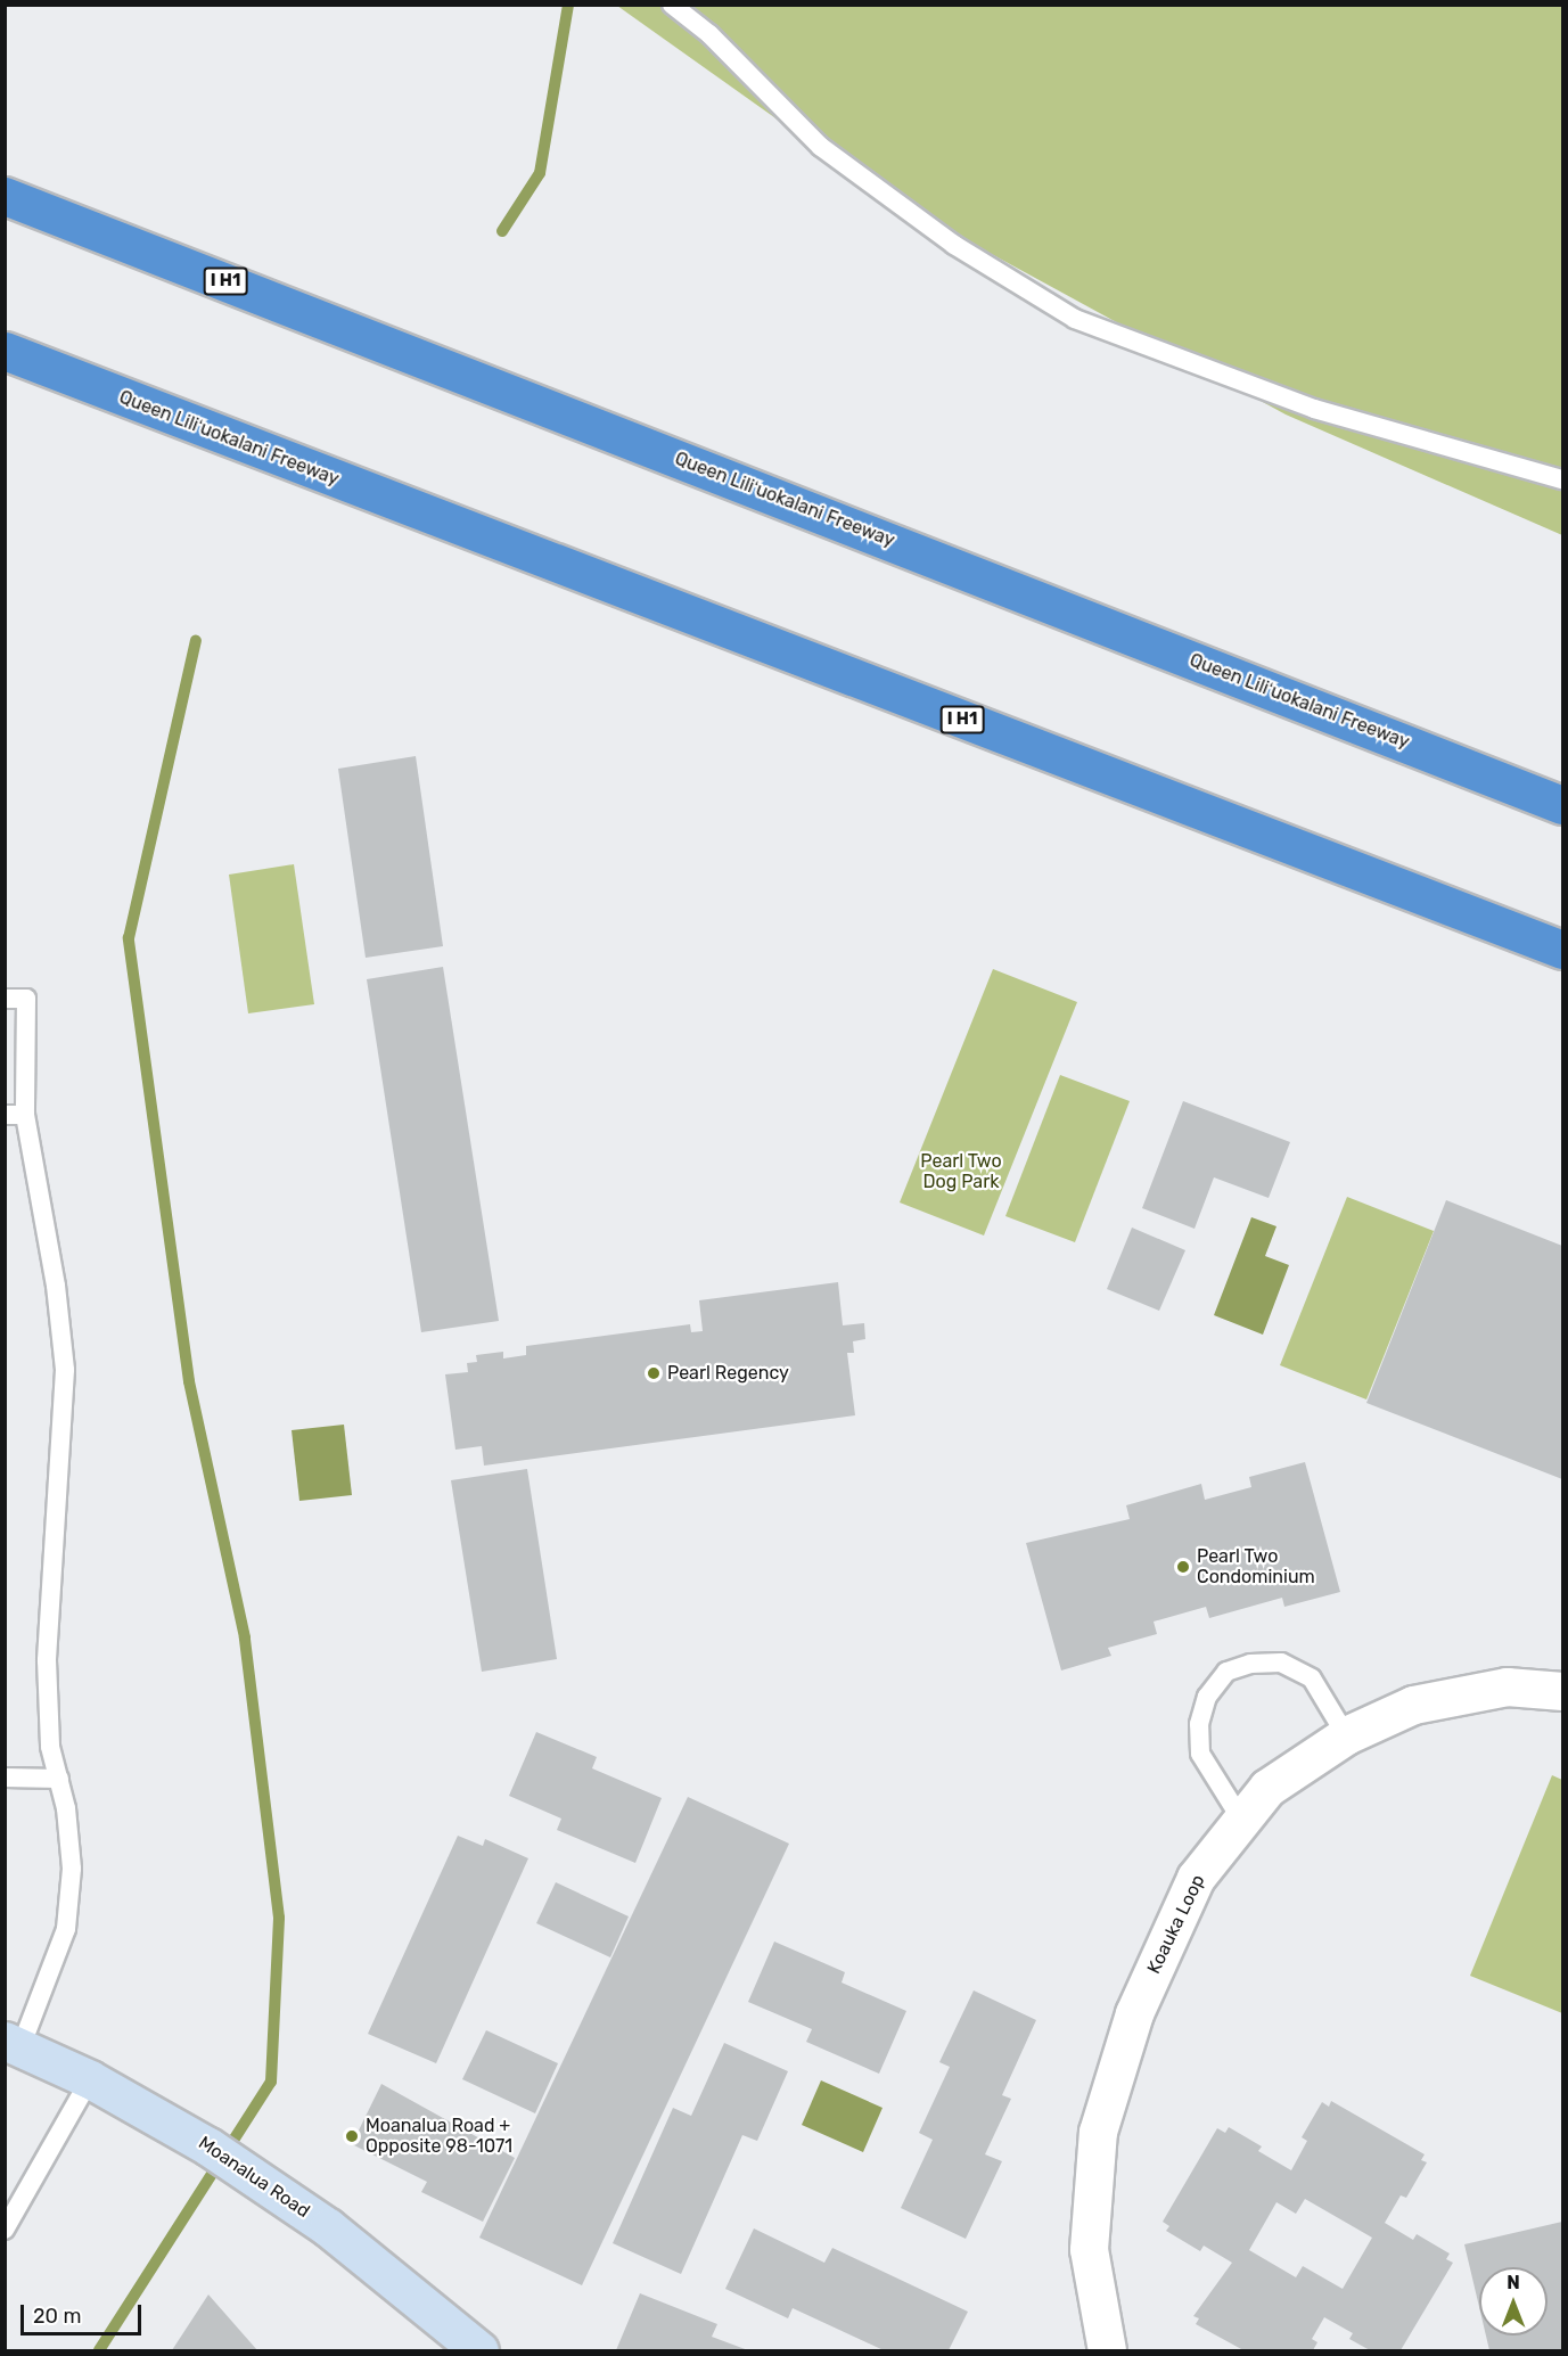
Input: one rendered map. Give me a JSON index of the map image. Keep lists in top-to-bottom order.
{
  "streets": {
    "highway": ["I H1", "Queen Liliʻuokalani Freeway"],
    "main road": ["Moanalua Road"],
    "street": ["Koauka Loop"]
  },
  "parks": ["Pearl Two Dog Park"],
  "places": ["Pearl Regency", "Pearl Two Condominium", "Moanalua Road + Opposite 98-1071"],
  "scale_bar": "20 m",
  "north": "top"
}
